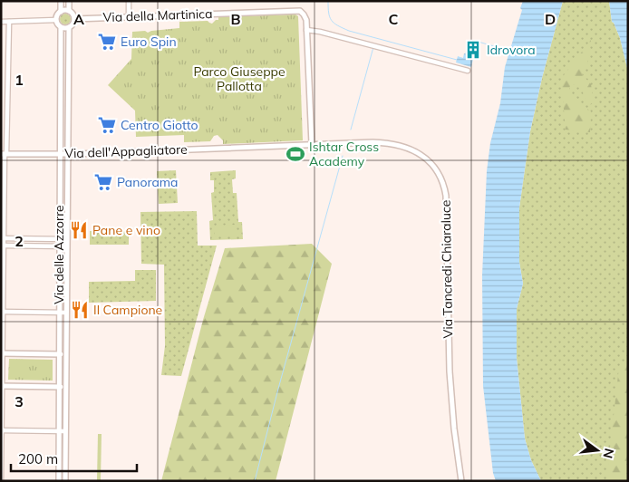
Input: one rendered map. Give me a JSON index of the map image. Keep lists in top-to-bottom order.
{
  "streets": {
    "street": [
      "Via della Martinica",
      "Via dell'Appagliatore",
      "Via delle Azzorre",
      "Via Tancredi Chiaraluce"
    ]
  },
  "crossings": [
    ["Via della Martinica", "Via delle Azzorre"],
    ["Via della Martinica", "Via Tancredi Chiaraluce"],
    ["Via dell'Appagliatore", "Via delle Azzorre"],
    ["Via dell'Appagliatore", "Via Tancredi Chiaraluce"]
  ],
  "parks": ["Parco Giuseppe Pallotta"],
  "places": {
    "supermarket": ["Euro Spin", "Centro Giotto", "Panorama"],
    "building": ["Idrovora"],
    "sports": ["Ishtar Cross Academy"],
    "restaurant": ["Pane e vino", "Il Campione"]
  },
  "scale_bar": "200 m",
  "north": "right",
  "grid": {
    "columns": [
      "A",
      "B",
      "C",
      "D"
    ],
    "rows": ["1", "2", "3"]
  }
}
